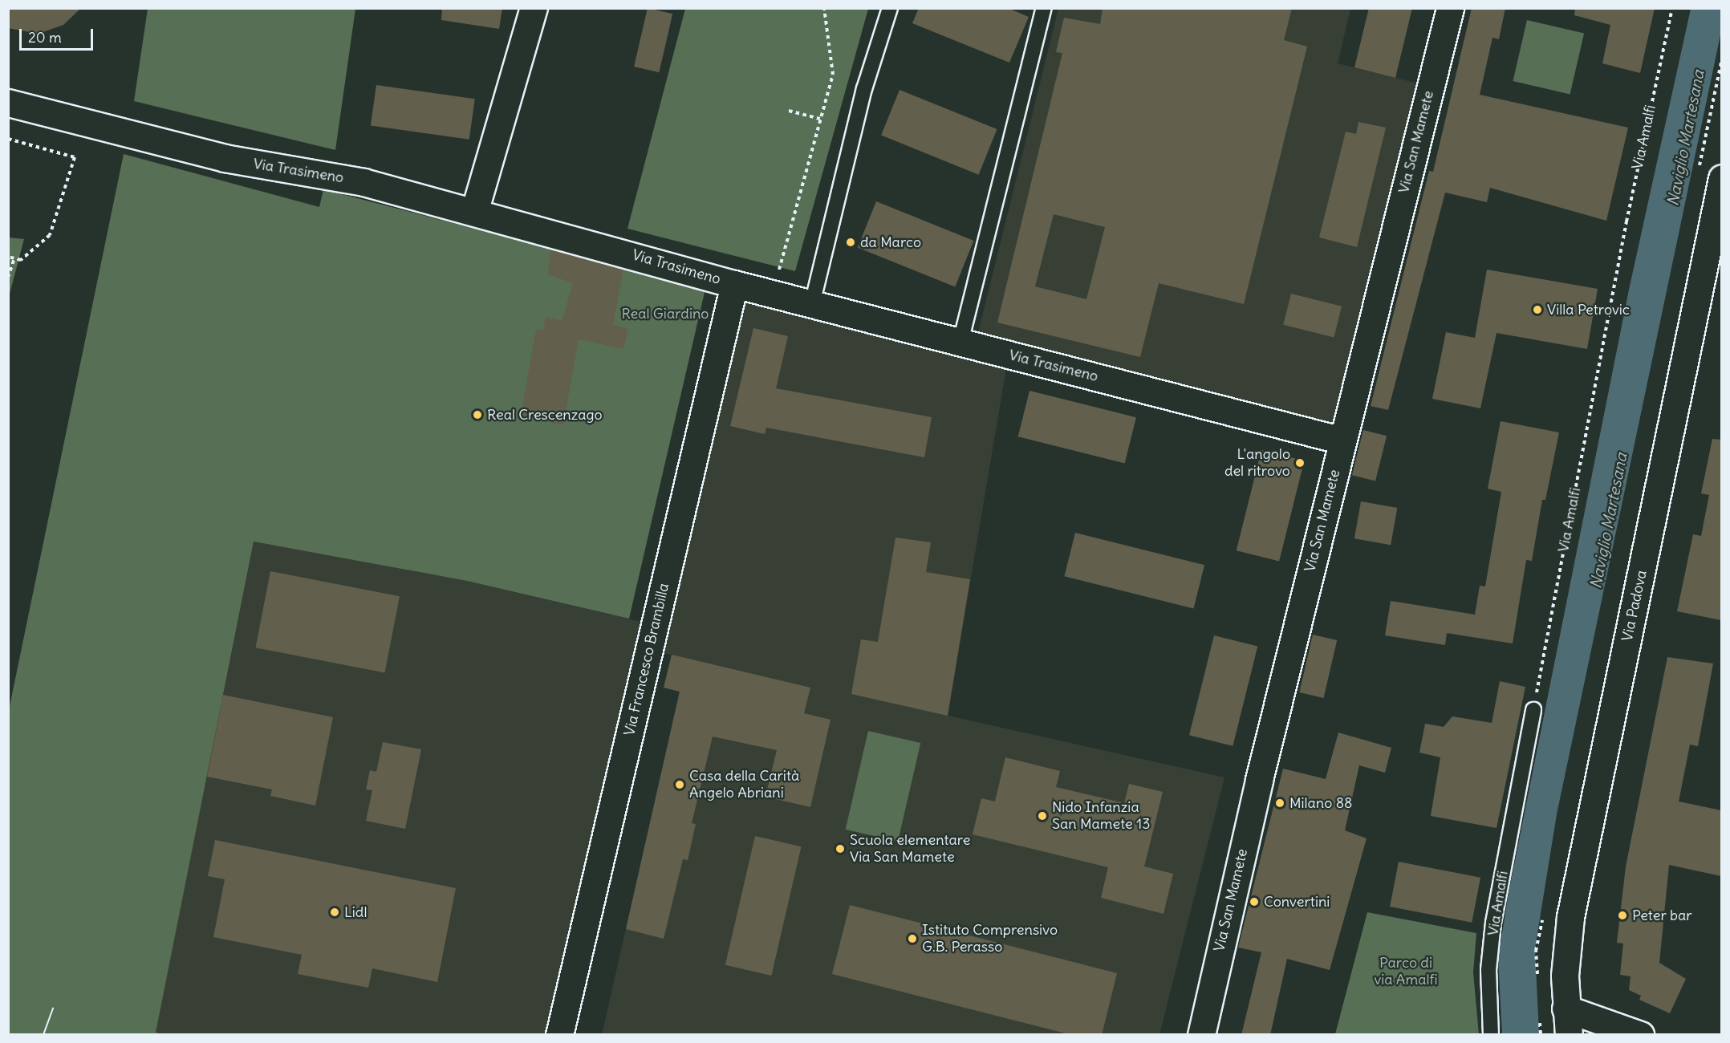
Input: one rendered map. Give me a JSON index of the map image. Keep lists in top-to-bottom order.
{
  "streets": {
    "street": [
      "Via San Mamete",
      "Via Trasimeno",
      "Via Padova",
      "Via Francesco Brambilla"
    ],
    "lane": ["Via Amalfi"]
  },
  "crossings": [
    ["Via San Mamete", "Via Trasimeno"],
    ["Via Trasimeno", "Via Francesco Brambilla"]
  ],
  "water": ["Naviglio Martesana"],
  "parks": ["Real Giardino", "Parco di via Amalfi"],
  "places": [
    "da Marco",
    "Villa Petrovic",
    "Real Crescenzago",
    "L'angolo del ritrovo",
    "Casa della Carità Angelo Abriani",
    "Milano 88",
    "Nido Infanzia San Mamete 13",
    "Scuola elementare Via San Mamete",
    "Convertini",
    "Lidl",
    "Peter bar",
    "Istituto Comprensivo G.B. Perasso"
  ],
  "scale_bar": "20 m"
}
